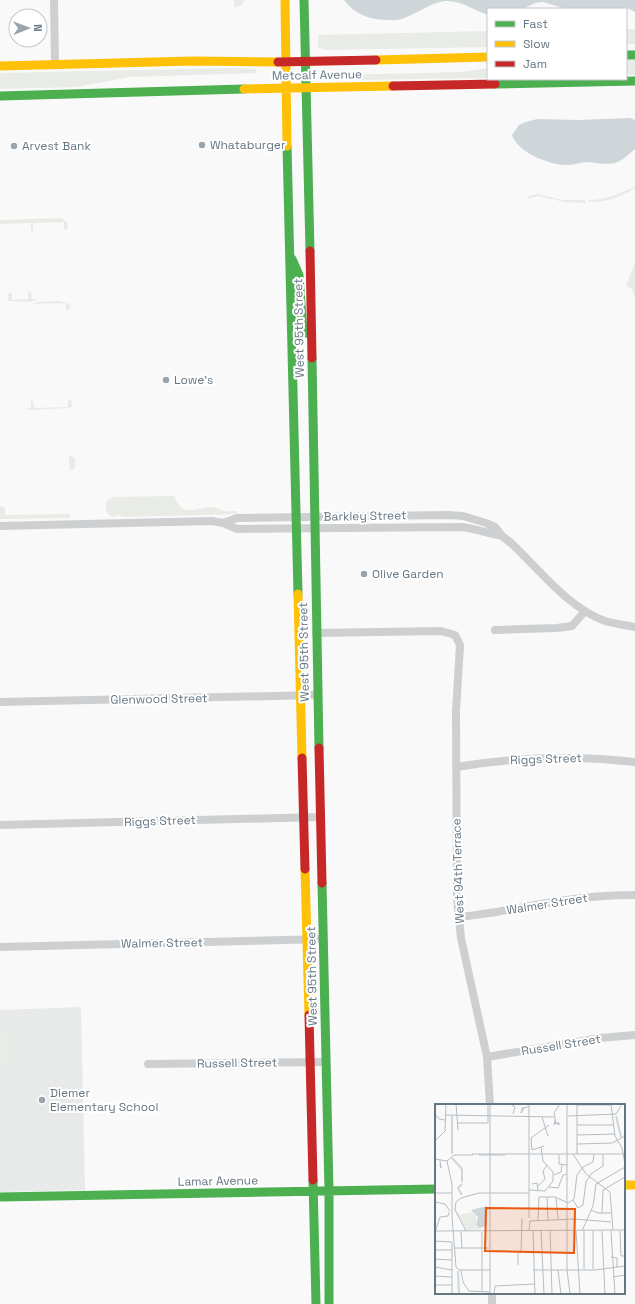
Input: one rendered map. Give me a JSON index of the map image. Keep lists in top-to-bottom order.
{
  "streets": {
    "main road": ["Metcalf Avenue", "West 95th Street", "Lamar Avenue"],
    "street": [
      "Barkley Street",
      "Glenwood Street",
      "Riggs Street",
      "West 94th Terrace",
      "Walmer Street",
      "Russell Street"
    ]
  },
  "crossings": [
    ["Metcalf Avenue", "West 95th Street"],
    ["West 95th Street", "Barkley Street"],
    ["West 95th Street", "Glenwood Street"],
    ["West 95th Street", "Riggs Street"],
    ["West 95th Street", "West 94th Terrace"],
    ["West 95th Street", "Walmer Street"],
    ["West 95th Street", "Russell Street"],
    ["West 95th Street", "Lamar Avenue"],
    ["Riggs Street", "West 94th Terrace"],
    ["West 94th Terrace", "Walmer Street"],
    ["West 94th Terrace", "Russell Street"]
  ],
  "places": [
    "Whataburger",
    "Arvest Bank",
    "Lowe's",
    "Olive Garden",
    "Diemer Elementary School"
  ],
  "legend": ["Fast", "Slow", "Jam"],
  "north": "right"
}
